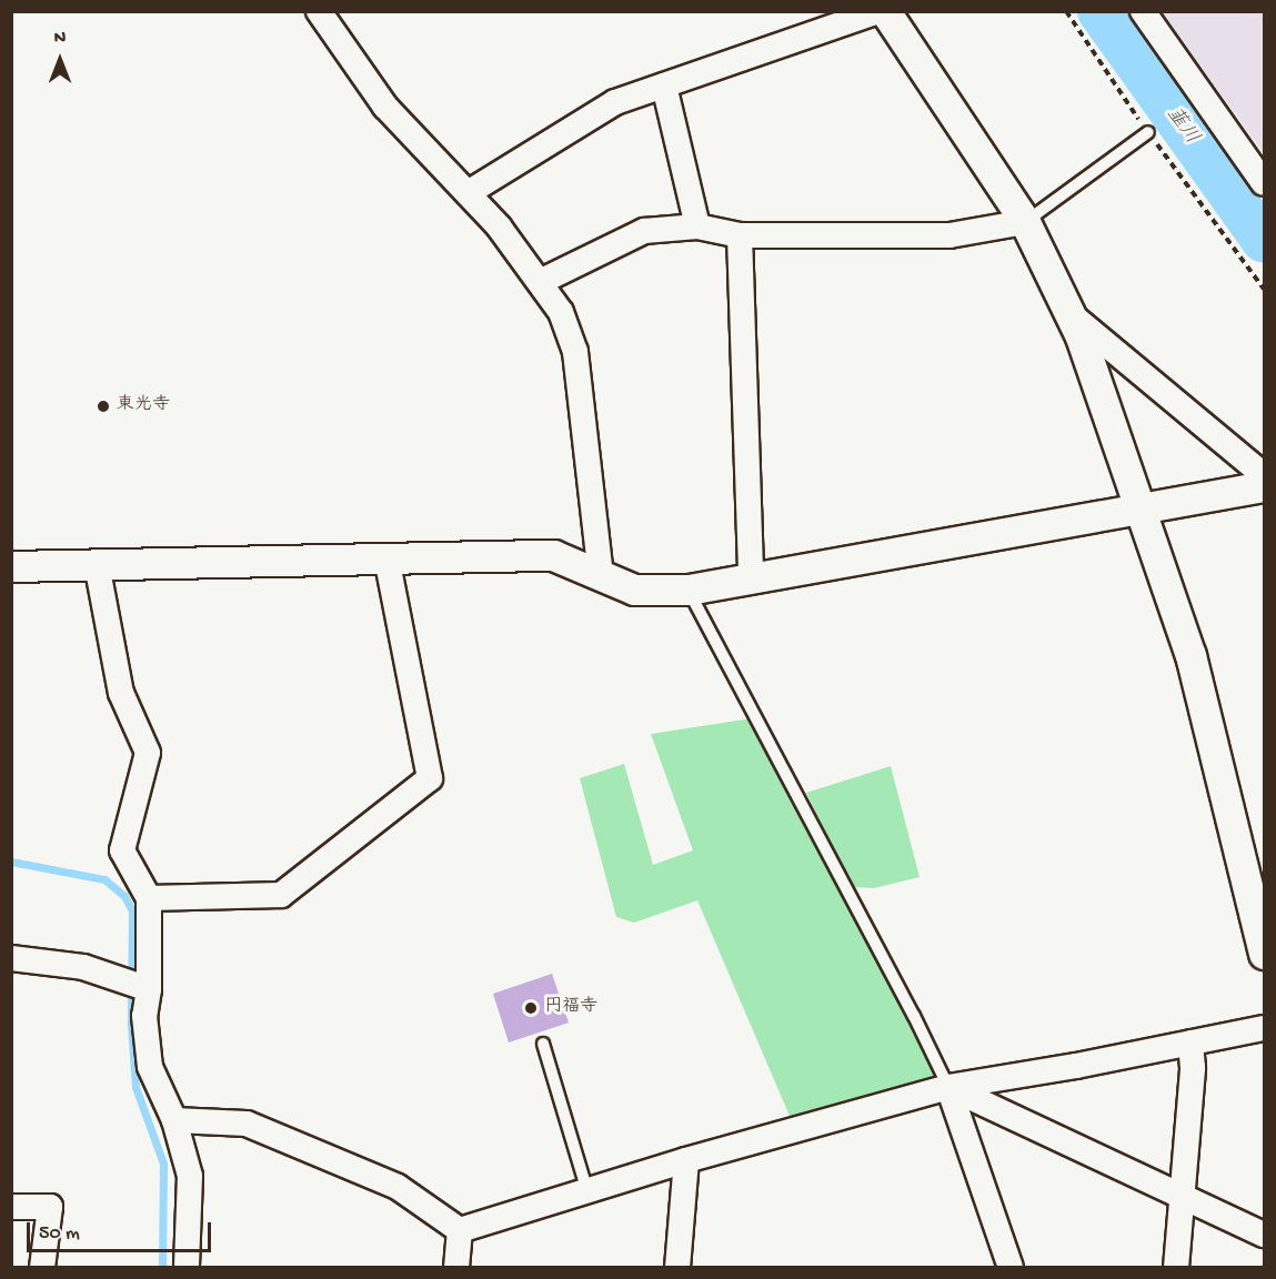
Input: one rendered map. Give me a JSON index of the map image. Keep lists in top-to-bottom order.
{
  "water": ["韮川"],
  "places": ["東光寺", "円福寺"],
  "scale_bar": "50 m",
  "north": "top"
}
